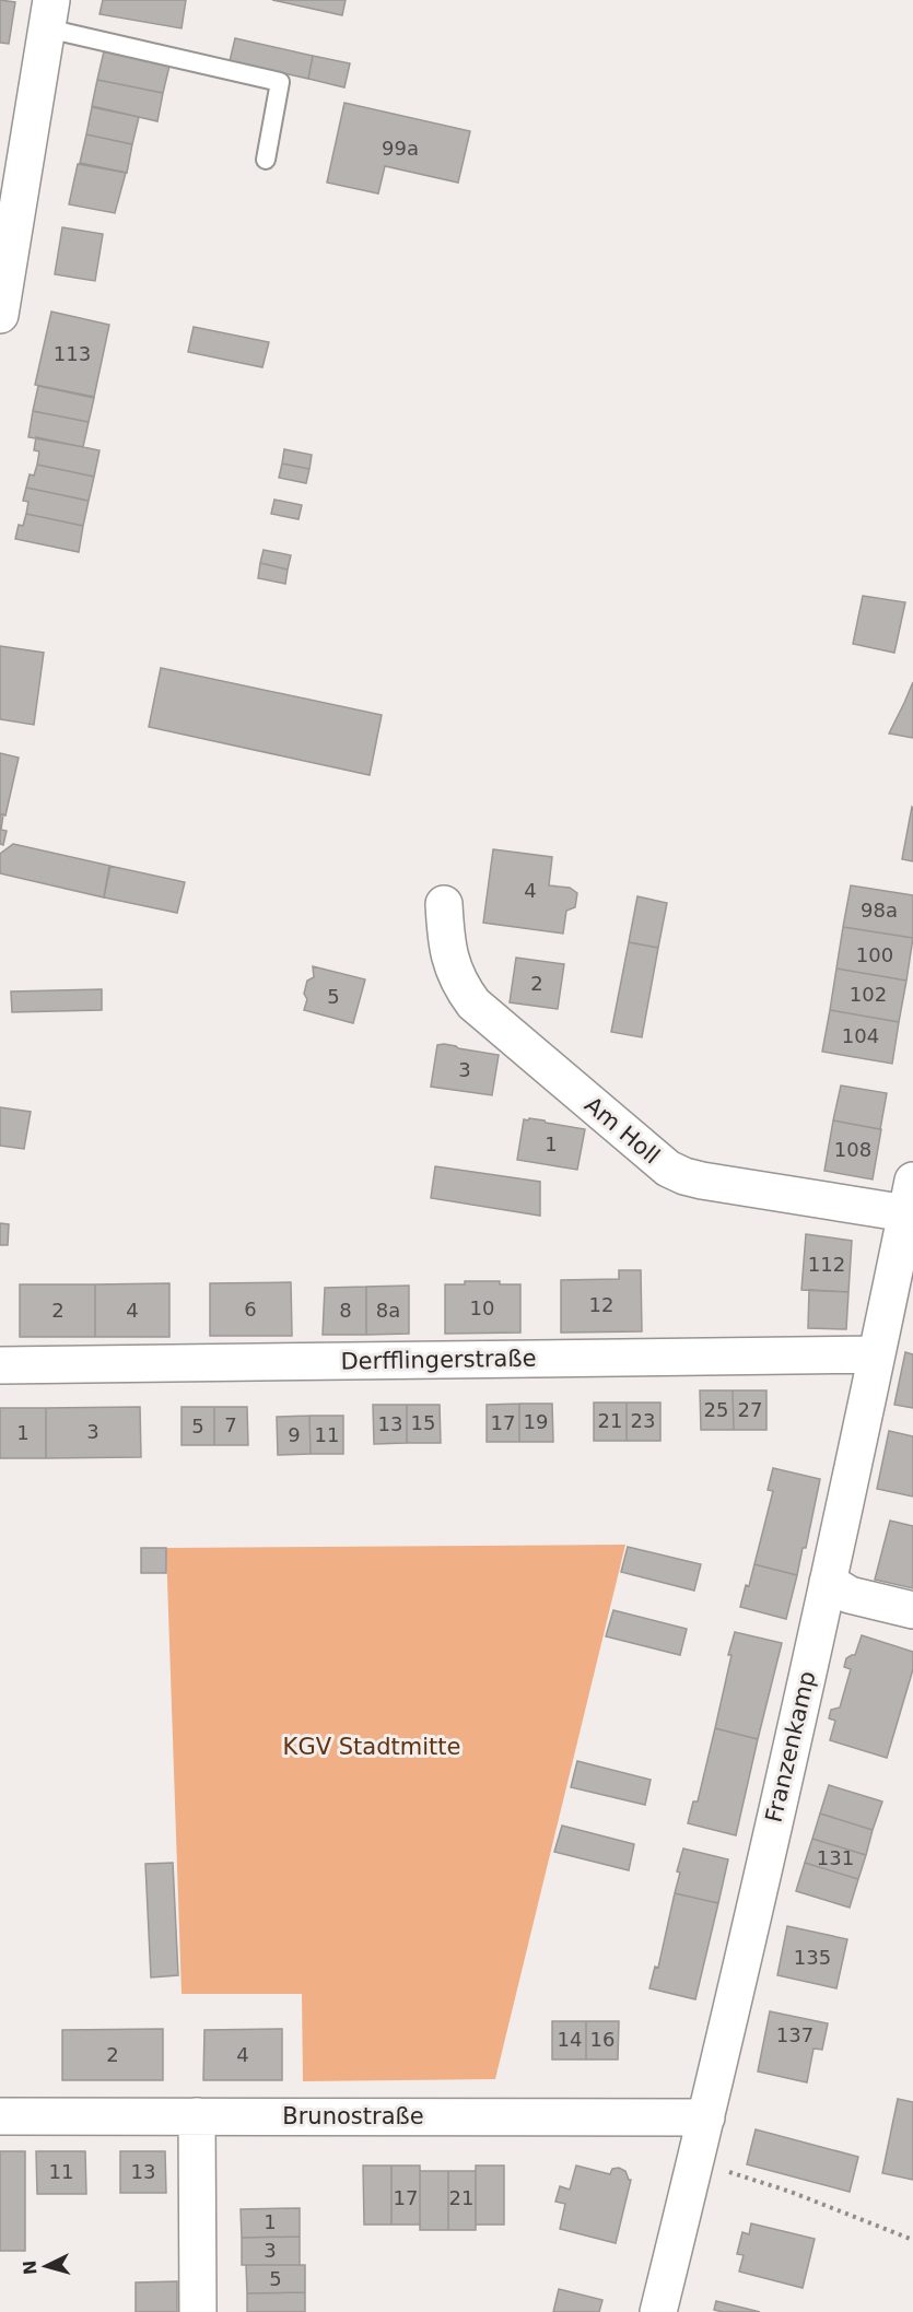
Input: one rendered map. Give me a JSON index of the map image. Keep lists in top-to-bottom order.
{
  "streets": {
    "street": [
      "Am Holl",
      "Derfflingerstraße",
      "Franzenkamp",
      "Brunostraße"
    ]
  },
  "crossings": [
    ["Am Holl", "Franzenkamp"],
    ["Derfflingerstraße", "Franzenkamp"],
    ["Franzenkamp", "Brunostraße"]
  ],
  "parks": ["KGV Stadtmitte"],
  "house_numbers": [
    "99a",
    "113",
    "4",
    "98a",
    "100",
    "2",
    "102",
    "5",
    "104",
    "3",
    "1",
    "108",
    "112",
    "12",
    "10",
    "6",
    "2",
    "4",
    "8",
    "8a",
    "25",
    "27",
    "21",
    "23",
    "19",
    "15",
    "17",
    "13",
    "7",
    "5",
    "3",
    "1",
    "9",
    "11",
    "131",
    "135",
    "137",
    "14",
    "16",
    "2",
    "4",
    "11",
    "13",
    "17",
    "21",
    "1",
    "3",
    "5"
  ],
  "north": "left"
}
